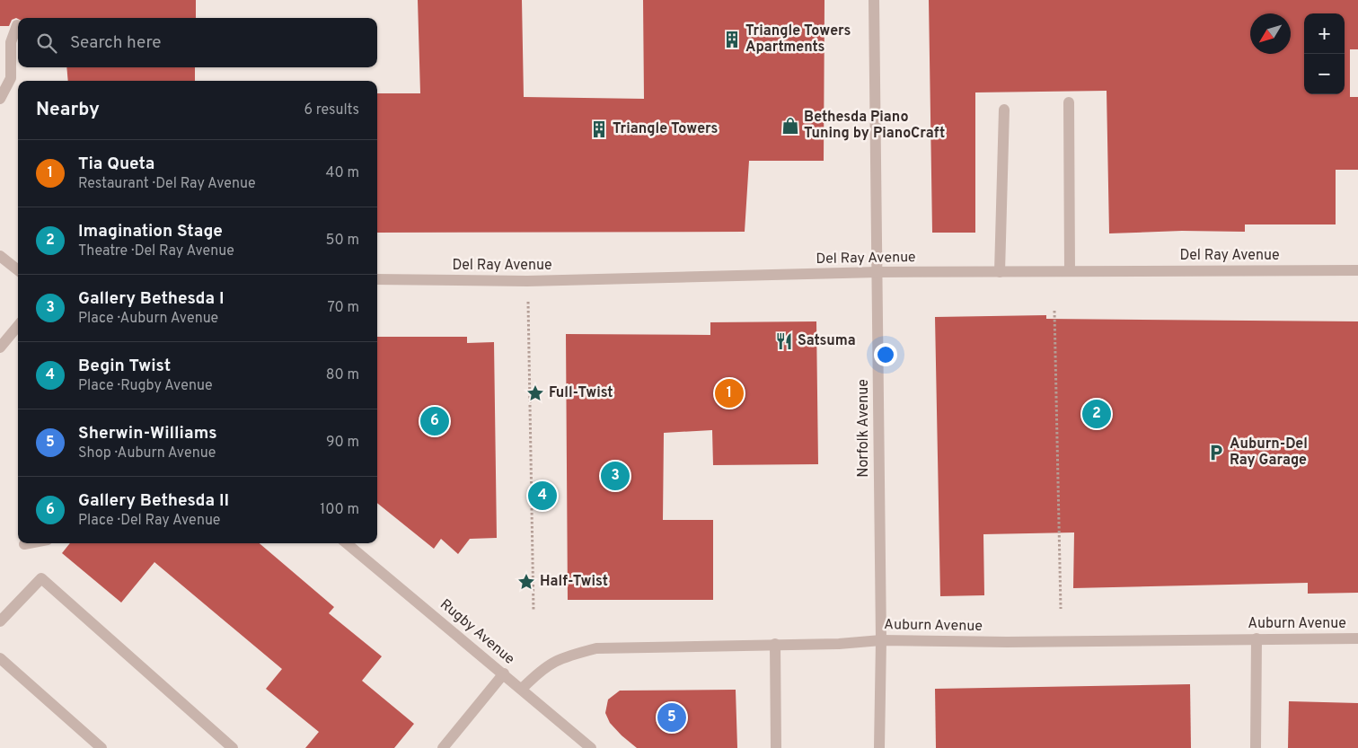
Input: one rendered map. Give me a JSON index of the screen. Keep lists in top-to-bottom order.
{
  "streets": {
    "street": [
      "Del Ray Avenue",
      "Norfolk Avenue",
      "Auburn Avenue",
      "Rugby Avenue"
    ]
  },
  "crossings": [
    ["Del Ray Avenue", "Norfolk Avenue"],
    ["Norfolk Avenue", "Auburn Avenue"],
    ["Auburn Avenue", "Rugby Avenue"]
  ],
  "places": {
    "building": ["Triangle Towers Apartments", "Triangle Towers"],
    "shop": ["Bethesda Piano Tuning by PianoCraft"],
    "restaurant": ["Satsuma"],
    "place": ["Full-Twist", "Half-Twist"],
    "parking": ["Auburn-Del Ray Garage"]
  },
  "north": "bottom left",
  "page": {
    "map_buttons": ["+", "−"],
    "search": "Search here",
    "heading": ["Nearby", "6 results"],
    "list": [
      {
        "mark": "1",
        "name": "Tia Queta",
        "note": "Restaurant · Del Ray Avenue",
        "value": "40 m"
      },
      {
        "mark": "2",
        "name": "Imagination Stage",
        "note": "Theatre · Del Ray Avenue",
        "value": "50 m"
      },
      {
        "mark": "3",
        "name": "Gallery Bethesda I",
        "note": "Place · Auburn Avenue",
        "value": "70 m"
      },
      {
        "mark": "4",
        "name": "Begin Twist",
        "note": "Place · Rugby Avenue",
        "value": "80 m"
      },
      {
        "mark": "5",
        "name": "Sherwin-Williams",
        "note": "Shop · Auburn Avenue",
        "value": "90 m"
      },
      {
        "mark": "6",
        "name": "Gallery Bethesda II",
        "note": "Place · Del Ray Avenue",
        "value": "100 m"
      }
    ],
    "pins": [
      "1",
      "2",
      "6",
      "3",
      "4",
      "5"
    ]
  }
}
